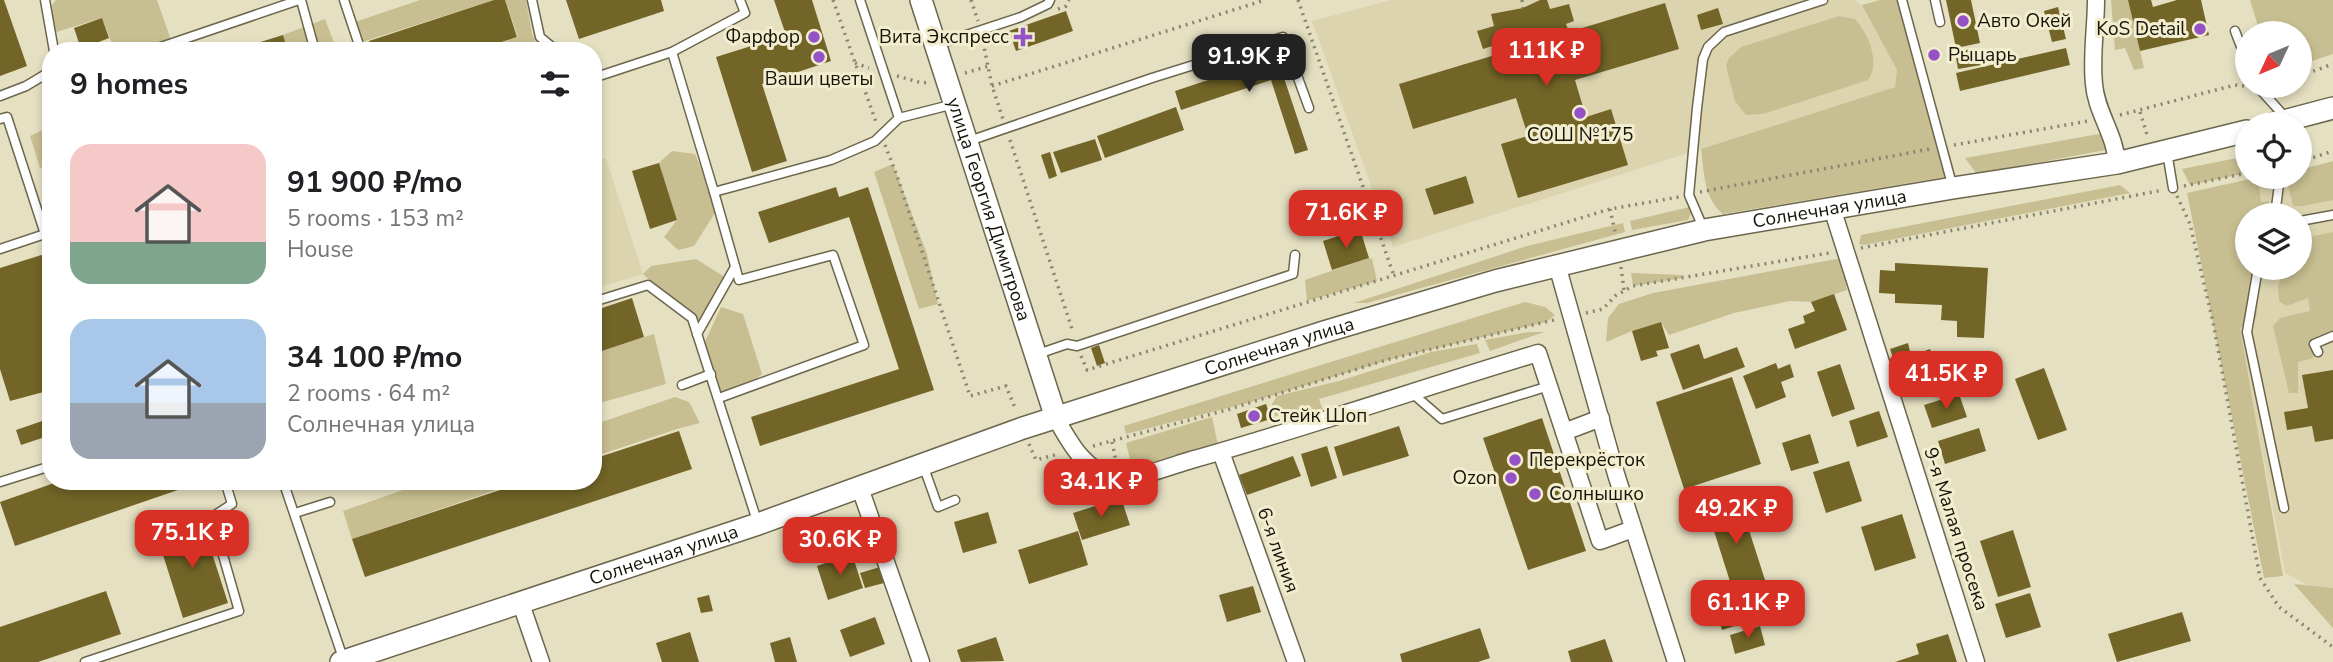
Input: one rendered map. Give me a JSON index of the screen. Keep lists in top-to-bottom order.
{
  "streets": {
    "main road": ["Солнечная улица", "улица Георгия Димитрова"],
    "street": ["9-я Малая просека", "6-я линия"]
  },
  "crossings": [
    ["Солнечная улица", "улица Георгия Димитрова"],
    ["Солнечная улица", "9-я Малая просека"]
  ],
  "places": {
    "other": [
      "Авто Окей",
      "KoS Detail",
      "Фарфор",
      "Рыцарь",
      "Ваши цветы",
      "СОШ №175",
      "Стейк Шоп",
      "Перекрёсток",
      "Ozon",
      "Солнышко"
    ],
    "health": ["Вита Экспресс"]
  },
  "north": "bottom left",
  "page": {
    "price": [
      "111K ₽",
      "91.9K ₽",
      "71.6K ₽",
      "41.5K ₽",
      "34.1K ₽",
      "49.2K ₽",
      "75.1K ₽",
      "30.6K ₽",
      "61.1K ₽"
    ],
    "heading": "9 homes",
    "list": [
      {
        "name": "91 900 ₽/mo",
        "note": "5 rooms · 153 m² · House"
      },
      {
        "name": "34 100 ₽/mo",
        "note": "2 rooms · 64 m² · Солнечная улица"
      }
    ]
  }
}
